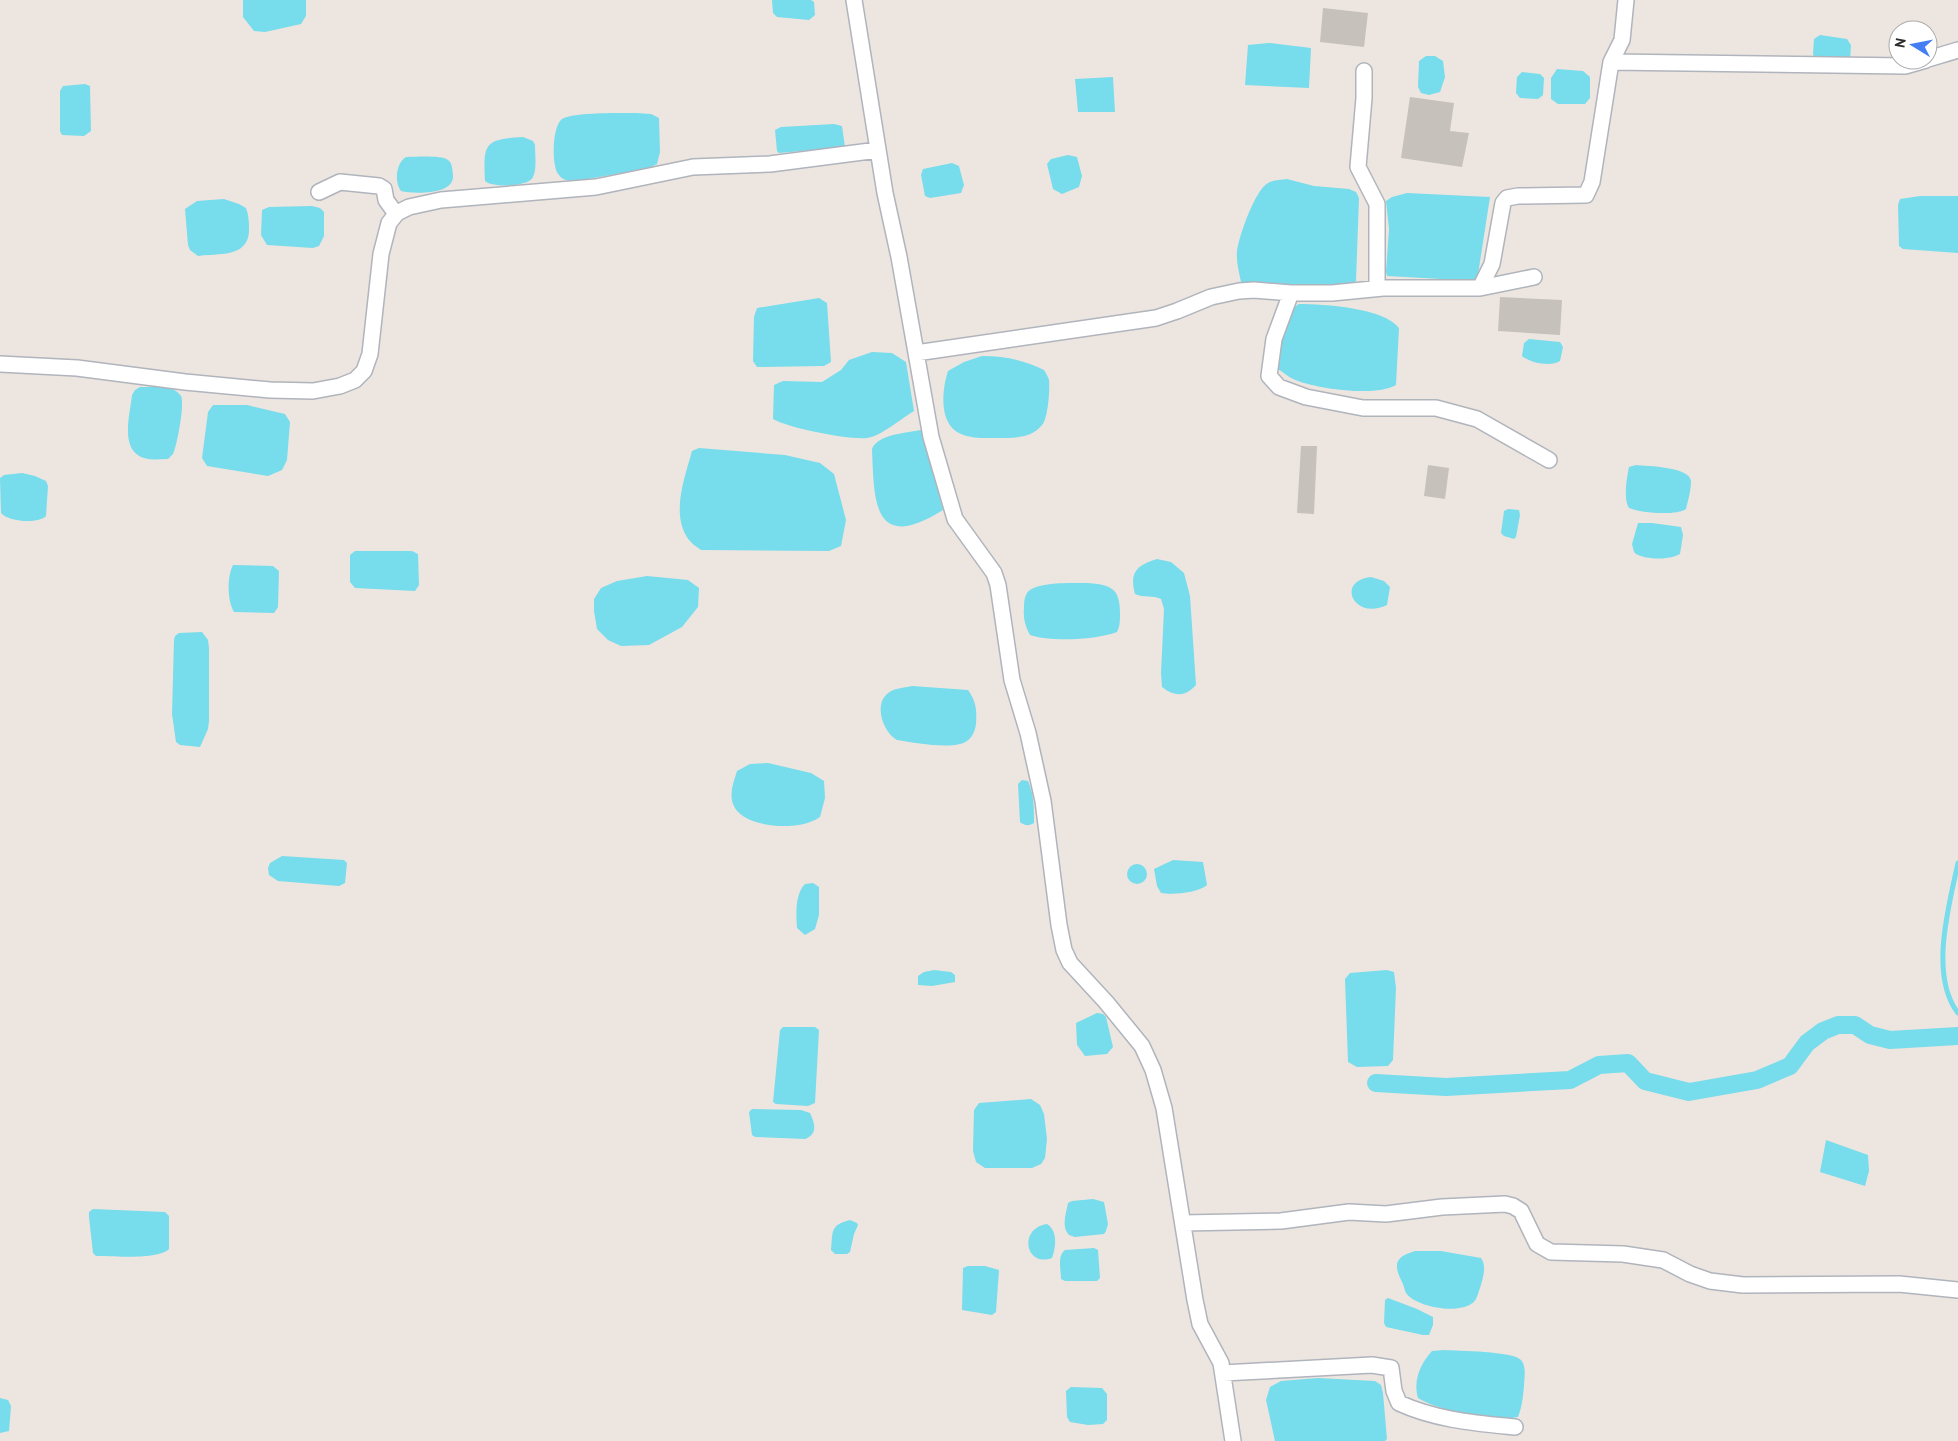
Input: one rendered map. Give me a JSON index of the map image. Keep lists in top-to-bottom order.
{
  "north": "left"
}
